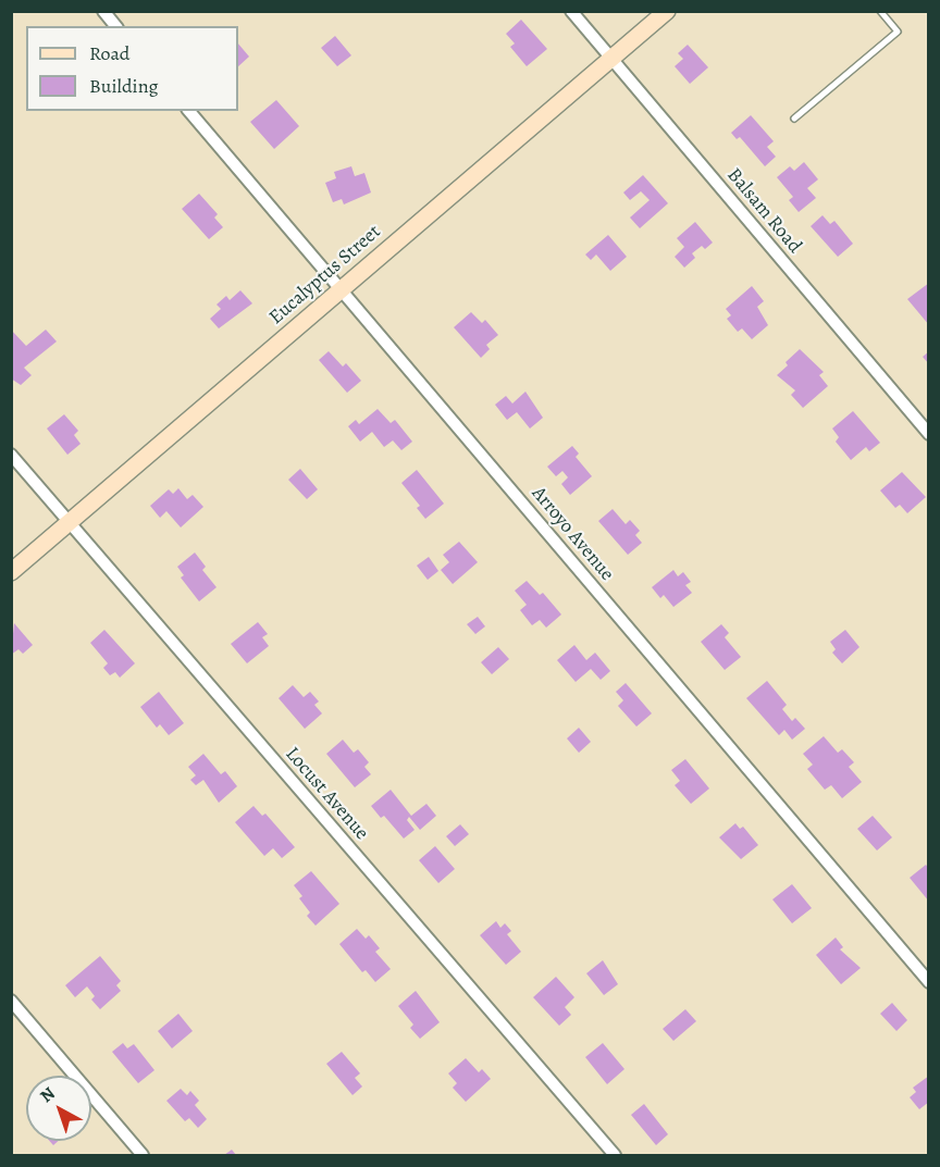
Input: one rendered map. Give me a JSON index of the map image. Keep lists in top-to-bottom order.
{
  "streets": {
    "main road": ["Eucalyptus Street"],
    "street": ["Balsam Road", "Arroyo Avenue", "Locust Avenue"]
  },
  "crossings": [
    ["Balsam Road", "Eucalyptus Street"],
    ["Eucalyptus Street", "Arroyo Avenue"],
    ["Eucalyptus Street", "Locust Avenue"]
  ],
  "legend": ["Road", "Building"],
  "north": "top left"
}
